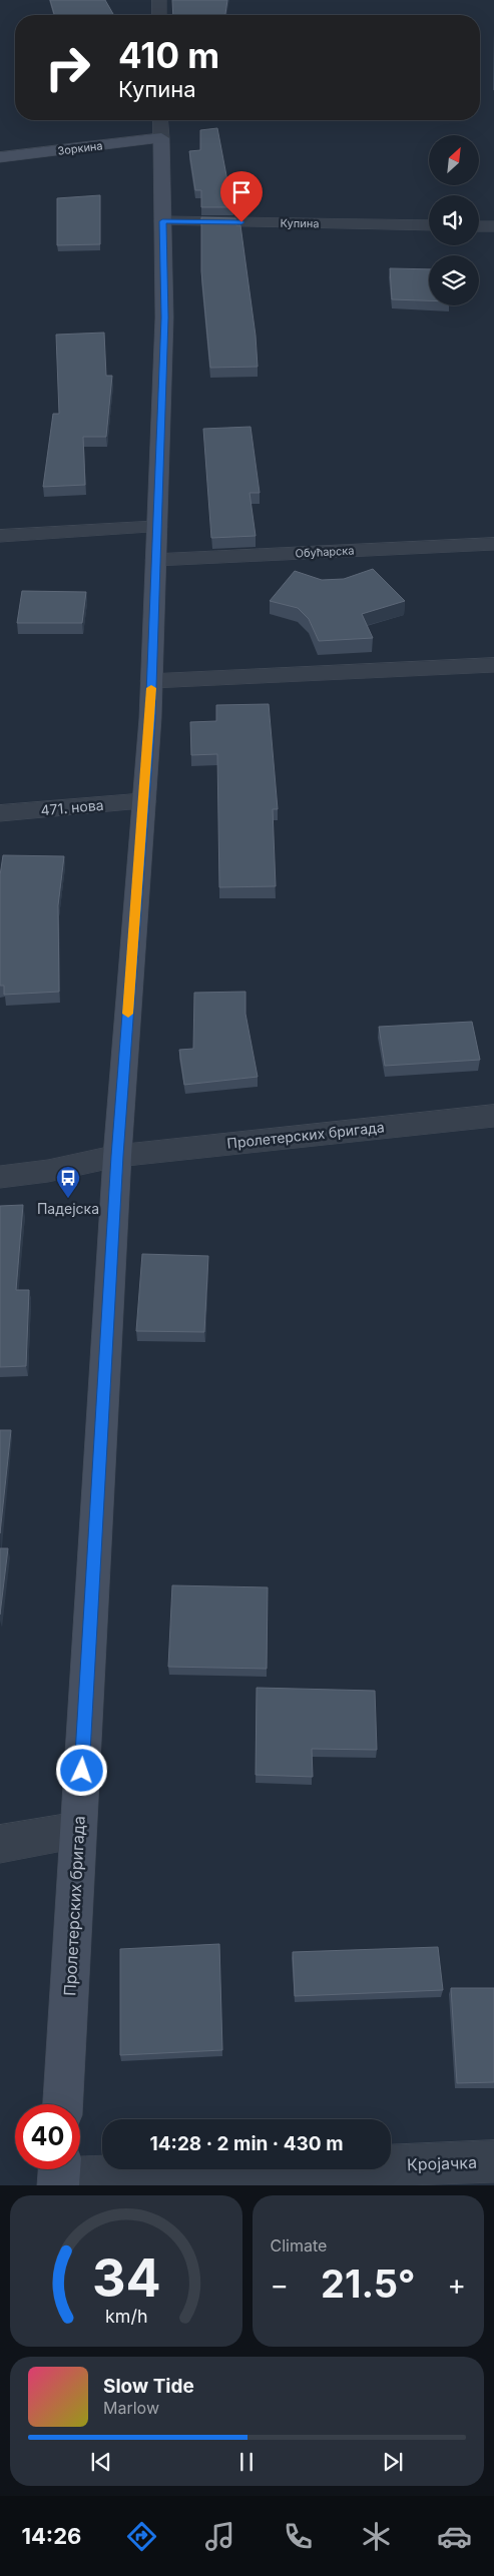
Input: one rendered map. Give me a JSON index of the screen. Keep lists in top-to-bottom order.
{
  "streets": {
    "street": [
      "Зоркина",
      "Купина",
      "Обућарска",
      "471. нова",
      "Пролетерских бригада",
      "Кројачка"
    ]
  },
  "crossings": [
    ["Зоркина", "Пролетерских бригада"],
    ["Купина", "Пролетерских бригада"],
    ["Обућарска", "Пролетерских бригада"],
    ["471. нова", "Пролетерских бригада"]
  ],
  "places": {
    "bus stop": ["Падејска"]
  },
  "north": "top right",
  "page": {
    "turn": ["410 m", "Купина"],
    "limit": "40",
    "trip": "14:28 · 2 min · 430 m",
    "tile": "Climate",
    "heat": ["−", "21.5°", "+"],
    "song": ["Slow Tide", "Marlow"],
    "tabs": "14:26",
    "gauge": ["34", "km/h"]
  }
}
